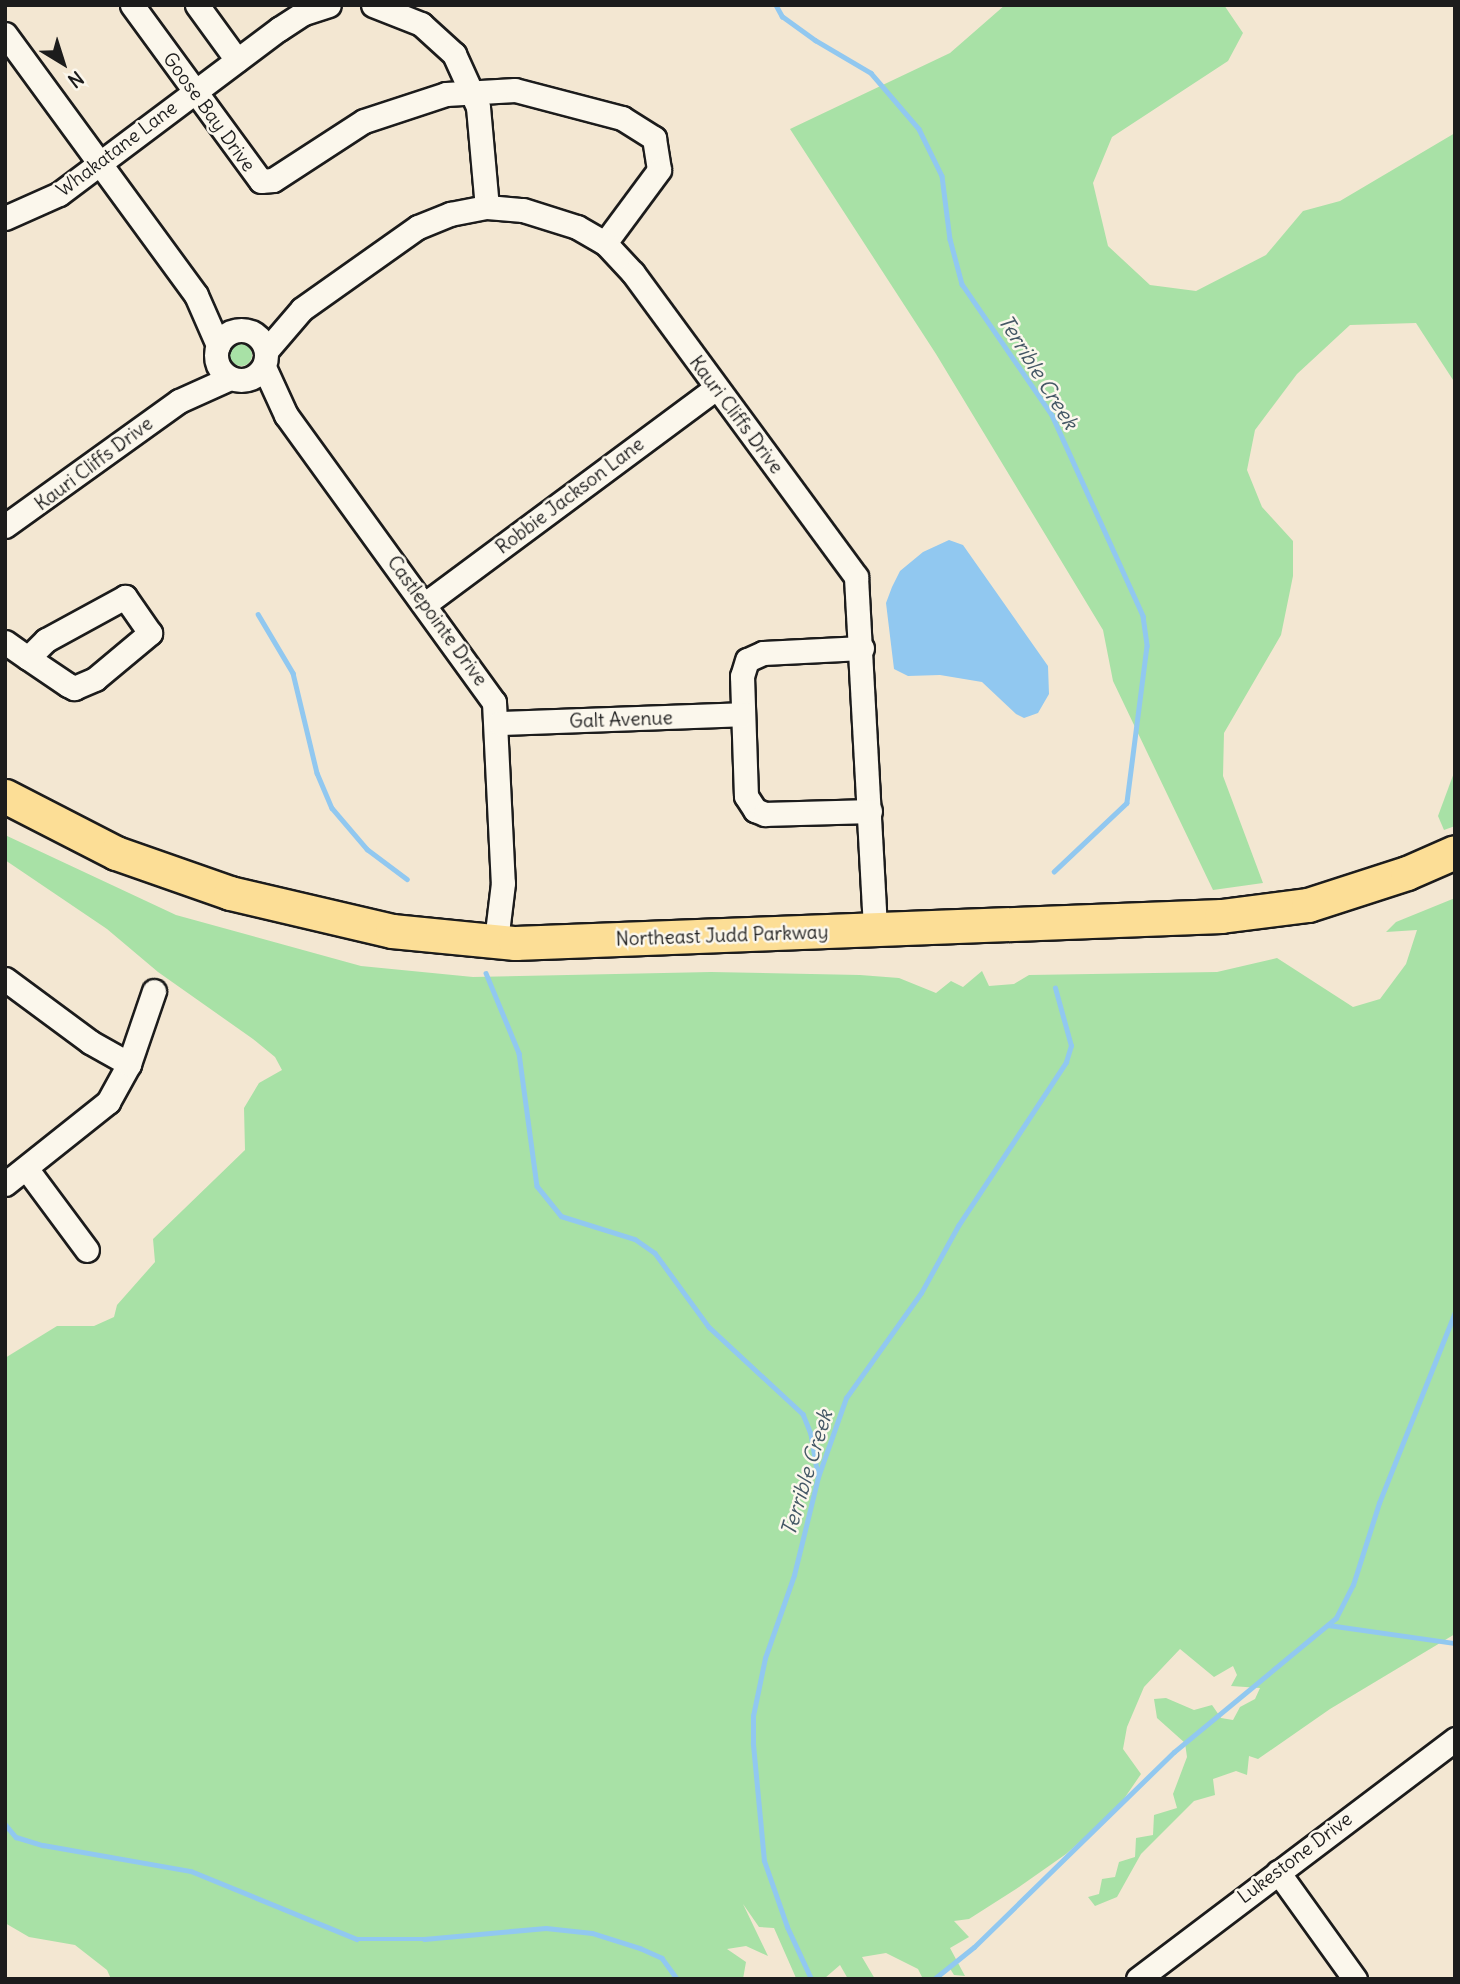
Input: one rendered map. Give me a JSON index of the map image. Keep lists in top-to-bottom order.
{
  "streets": {
    "highway": ["Northeast Judd Parkway"],
    "street": [
      "Goose Bay Drive",
      "Whakatane Lane",
      "Kauri Cliffs Drive",
      "Robbie Jackson Lane",
      "Castlepointe Drive",
      "Galt Avenue",
      "Lukestone Drive"
    ]
  },
  "crossings": [
    ["Goose Bay Drive", "Whakatane Lane"],
    ["Goose Bay Drive", "Kauri Cliffs Drive"],
    ["Kauri Cliffs Drive", "Robbie Jackson Lane"],
    ["Kauri Cliffs Drive", "Castlepointe Drive"],
    ["Kauri Cliffs Drive", "Northeast Judd Parkway"],
    ["Robbie Jackson Lane", "Castlepointe Drive"],
    ["Castlepointe Drive", "Galt Avenue"],
    ["Castlepointe Drive", "Northeast Judd Parkway"]
  ],
  "water": ["Terrible Creek"],
  "north": "bottom right"
}
